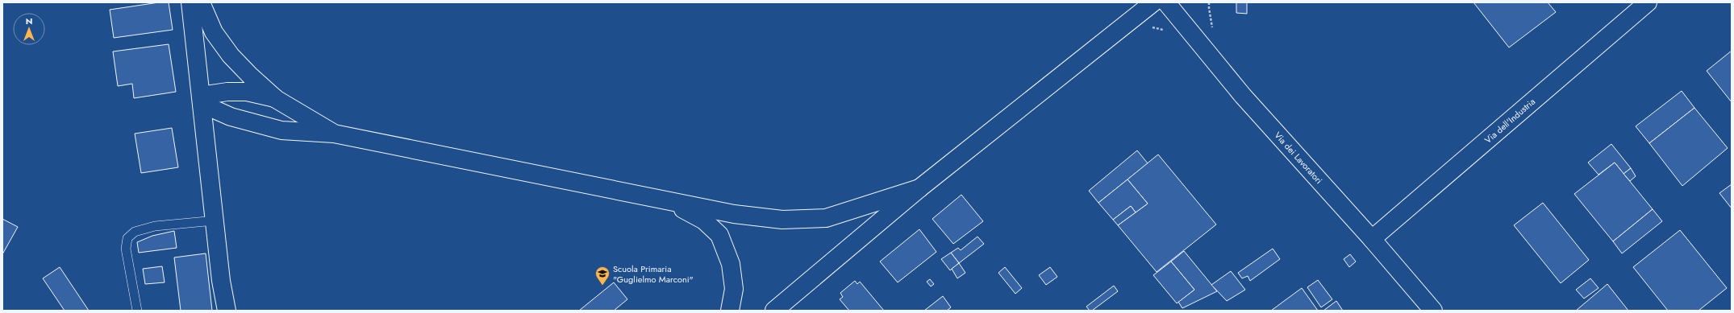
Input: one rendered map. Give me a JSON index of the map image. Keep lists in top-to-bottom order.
{
  "streets": {
    "main road": ["Via dell'Industria", "Via dei Lavoratori"]
  },
  "crossings": [
    ["Via dell'Industria", "Via dei Lavoratori"]
  ],
  "places": {
    "school or university": ["Scuola Primaria \"Guglielmo Marconi\""]
  },
  "north": "top"
}
